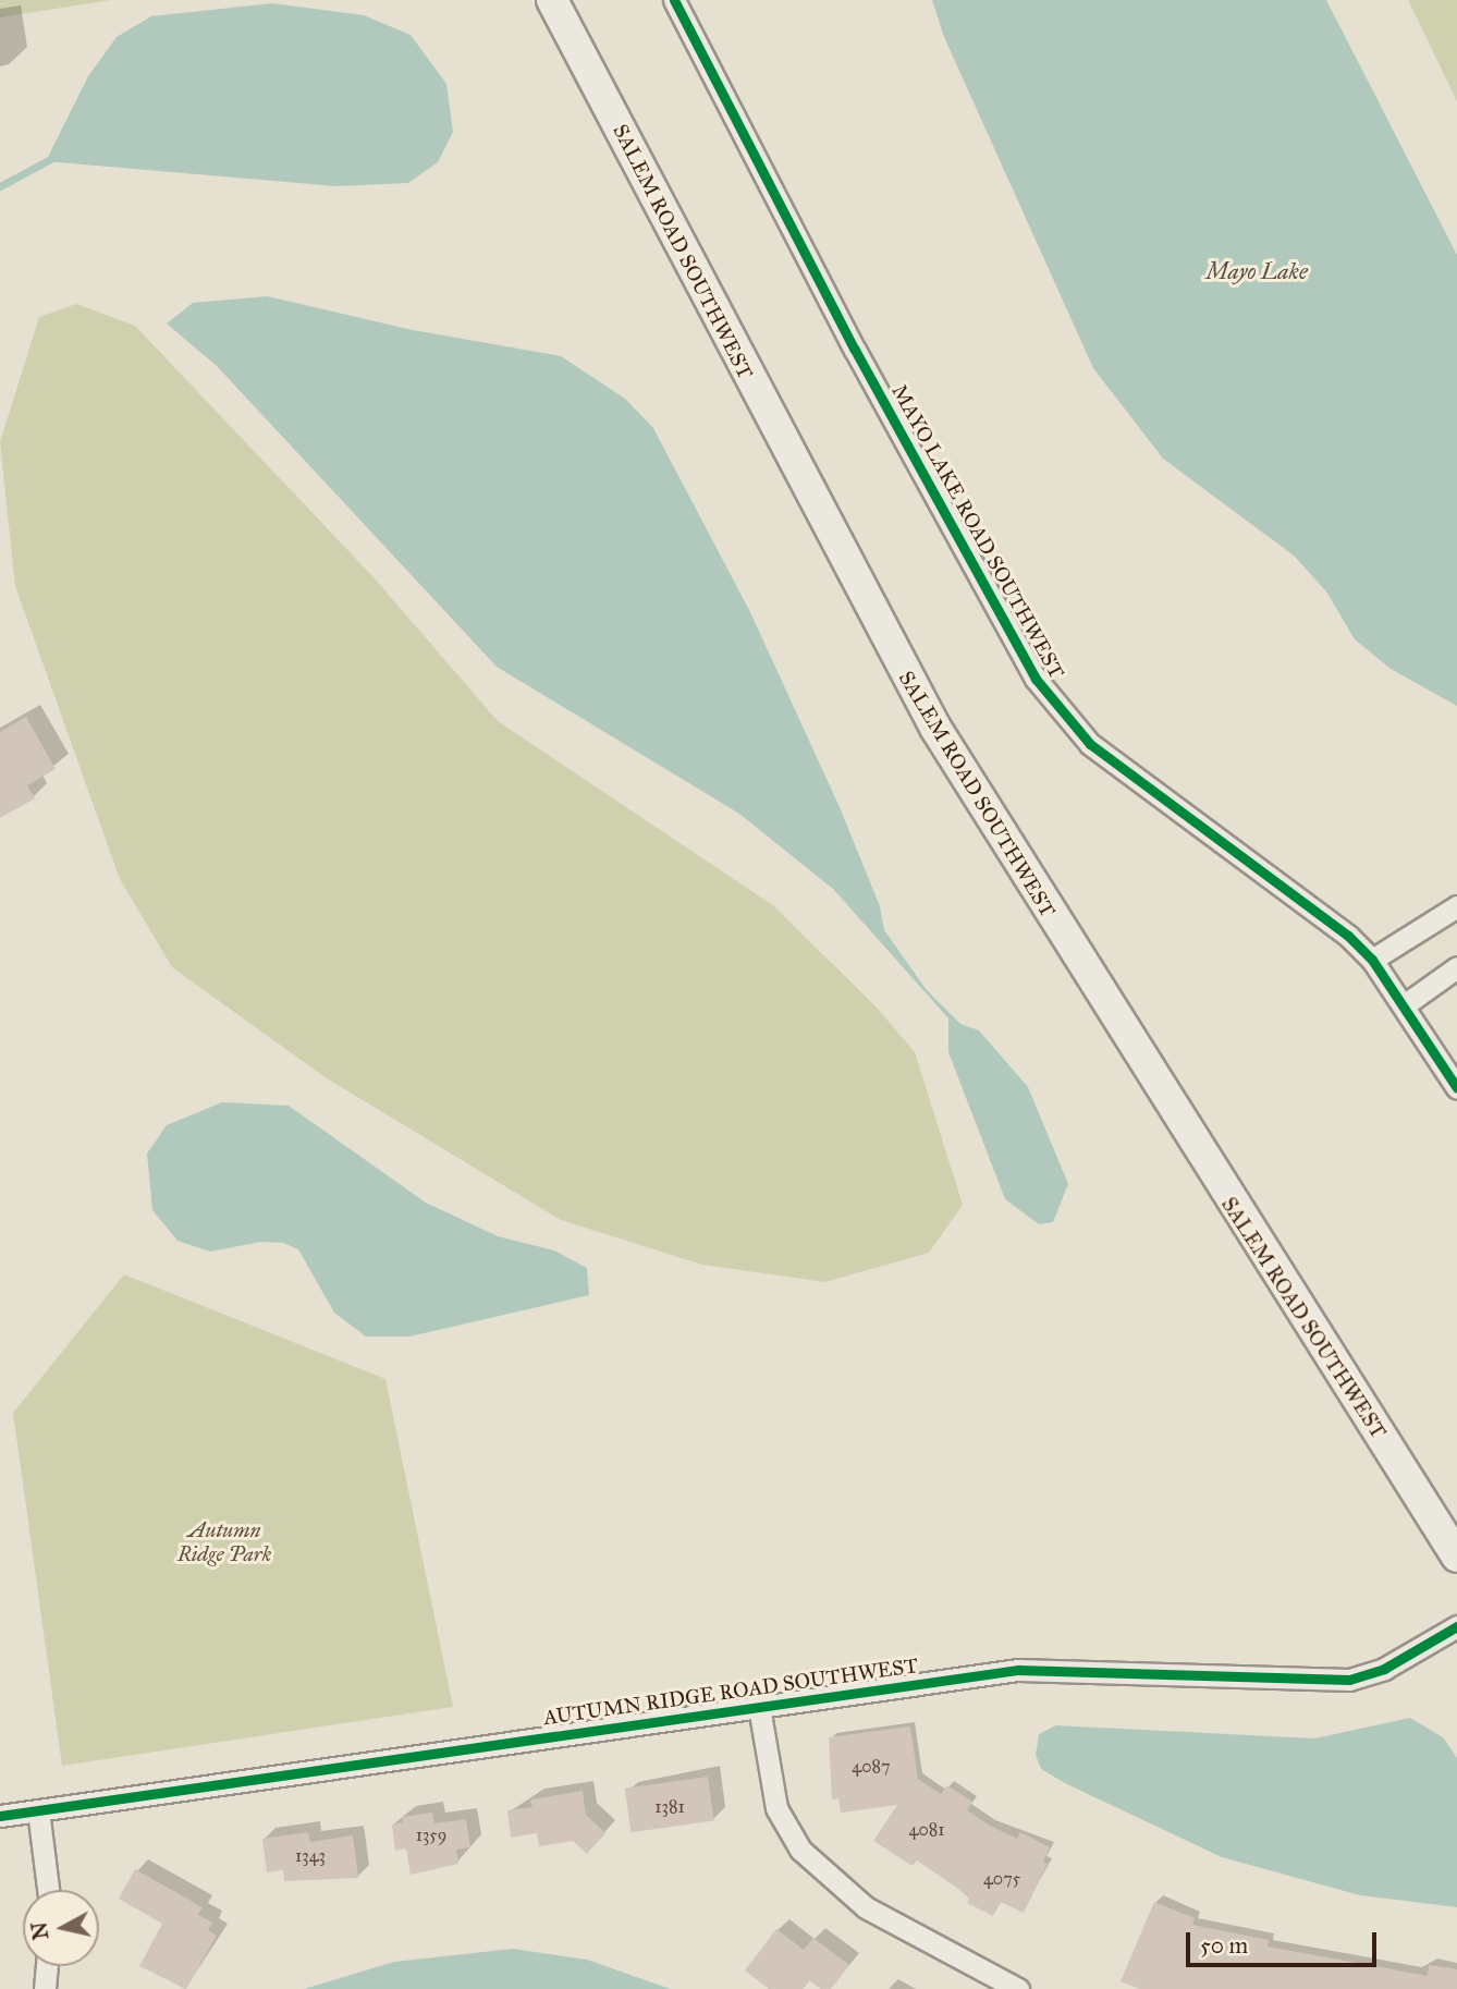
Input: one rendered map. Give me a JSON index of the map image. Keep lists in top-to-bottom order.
{
  "streets": {
    "main road": ["SALEM ROAD SOUTHWEST"],
    "street": ["MAYO LAKE ROAD SOUTHWEST", "AUTUMN RIDGE ROAD SOUTHWEST"]
  },
  "water": ["Mayo Lake"],
  "parks": ["Autumn Ridge Park"],
  "house_numbers": [
    "4087",
    "1381",
    "4081",
    "1359",
    "1343",
    "4075"
  ],
  "scale_bar": "50 m",
  "north": "left"
}
